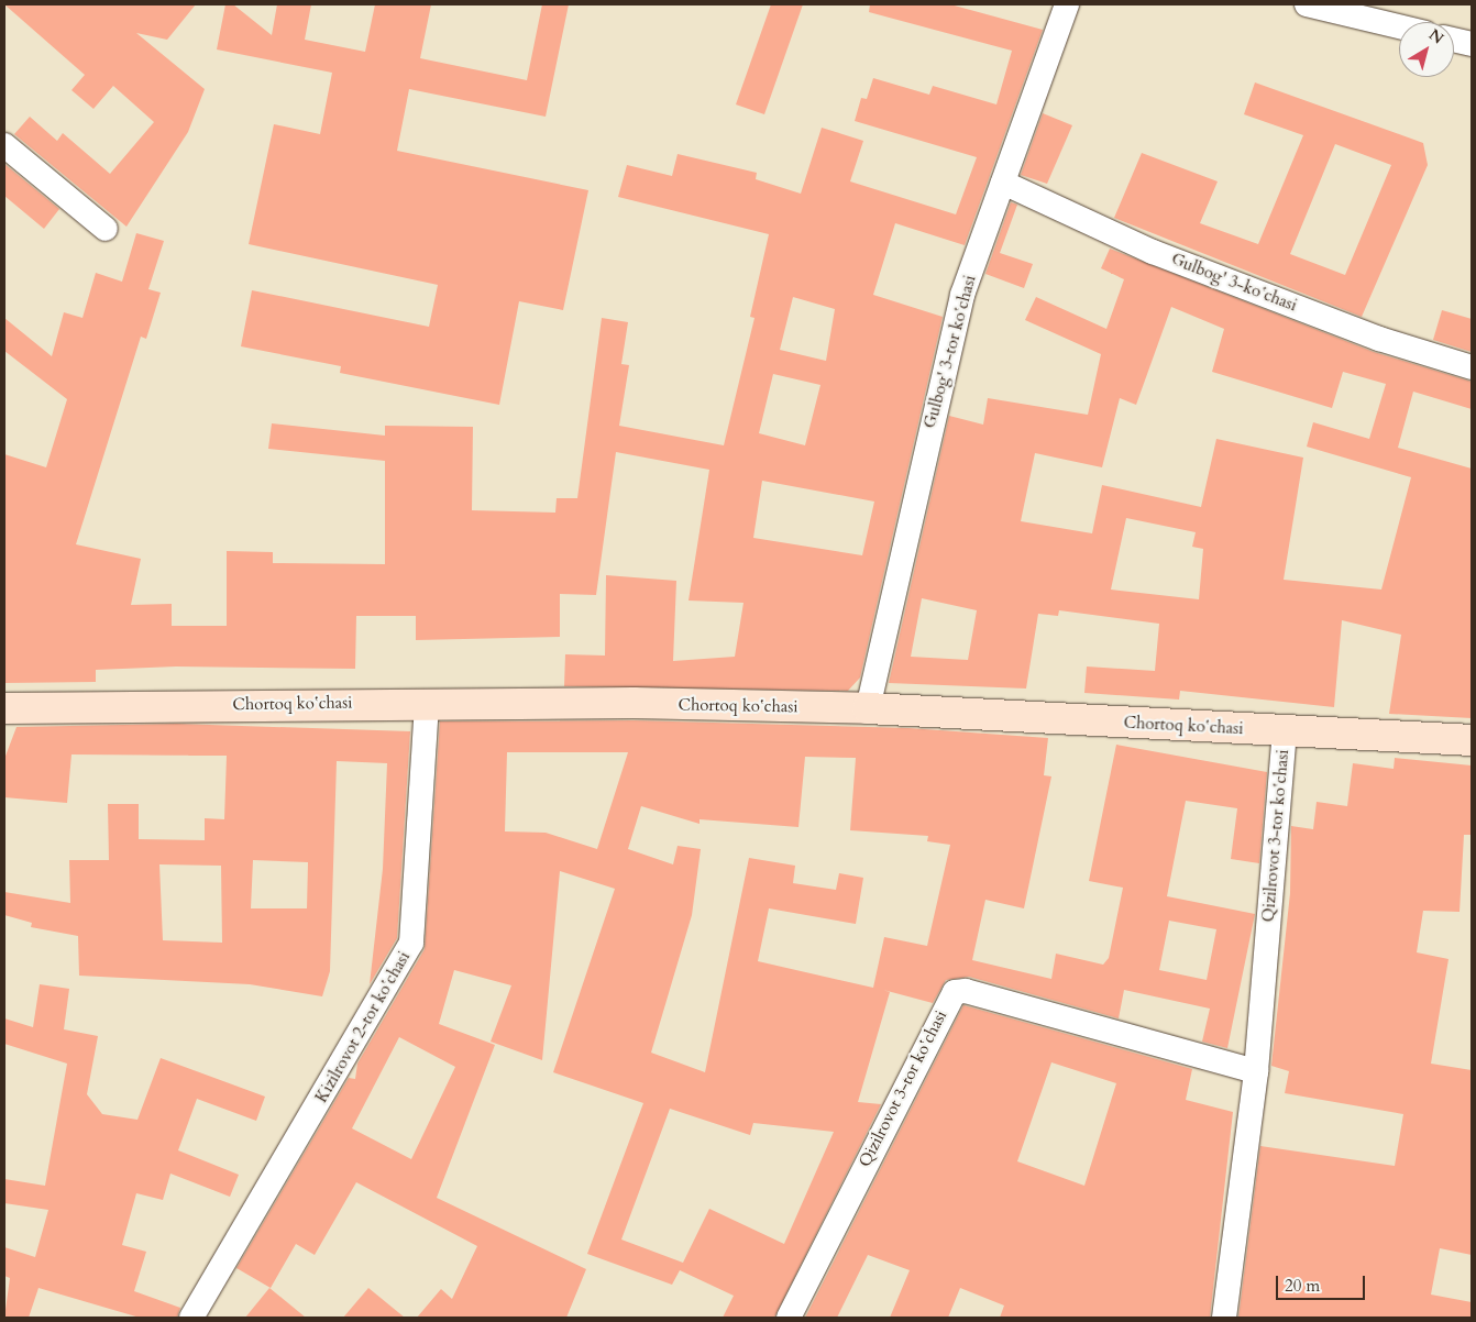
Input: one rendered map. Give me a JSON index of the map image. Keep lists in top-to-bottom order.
{
  "streets": {
    "main road": ["Chortoq koʻchasi"],
    "street": [
      "Gulbog' 3-koʻchasi",
      "Gulbog' 3-tor koʻchasi",
      "Qizilrovot 3-tor koʻchasi",
      "Kizilrovot 2-tor koʻchasi"
    ]
  },
  "crossings": [
    ["Gulbog' 3-koʻchasi", "Gulbog' 3-tor koʻchasi"],
    ["Gulbog' 3-tor koʻchasi", "Chortoq koʻchasi"],
    ["Chortoq koʻchasi", "Qizilrovot 3-tor koʻchasi"],
    ["Chortoq koʻchasi", "Kizilrovot 2-tor koʻchasi"]
  ],
  "scale_bar": "20 m",
  "north": "top right"
}
